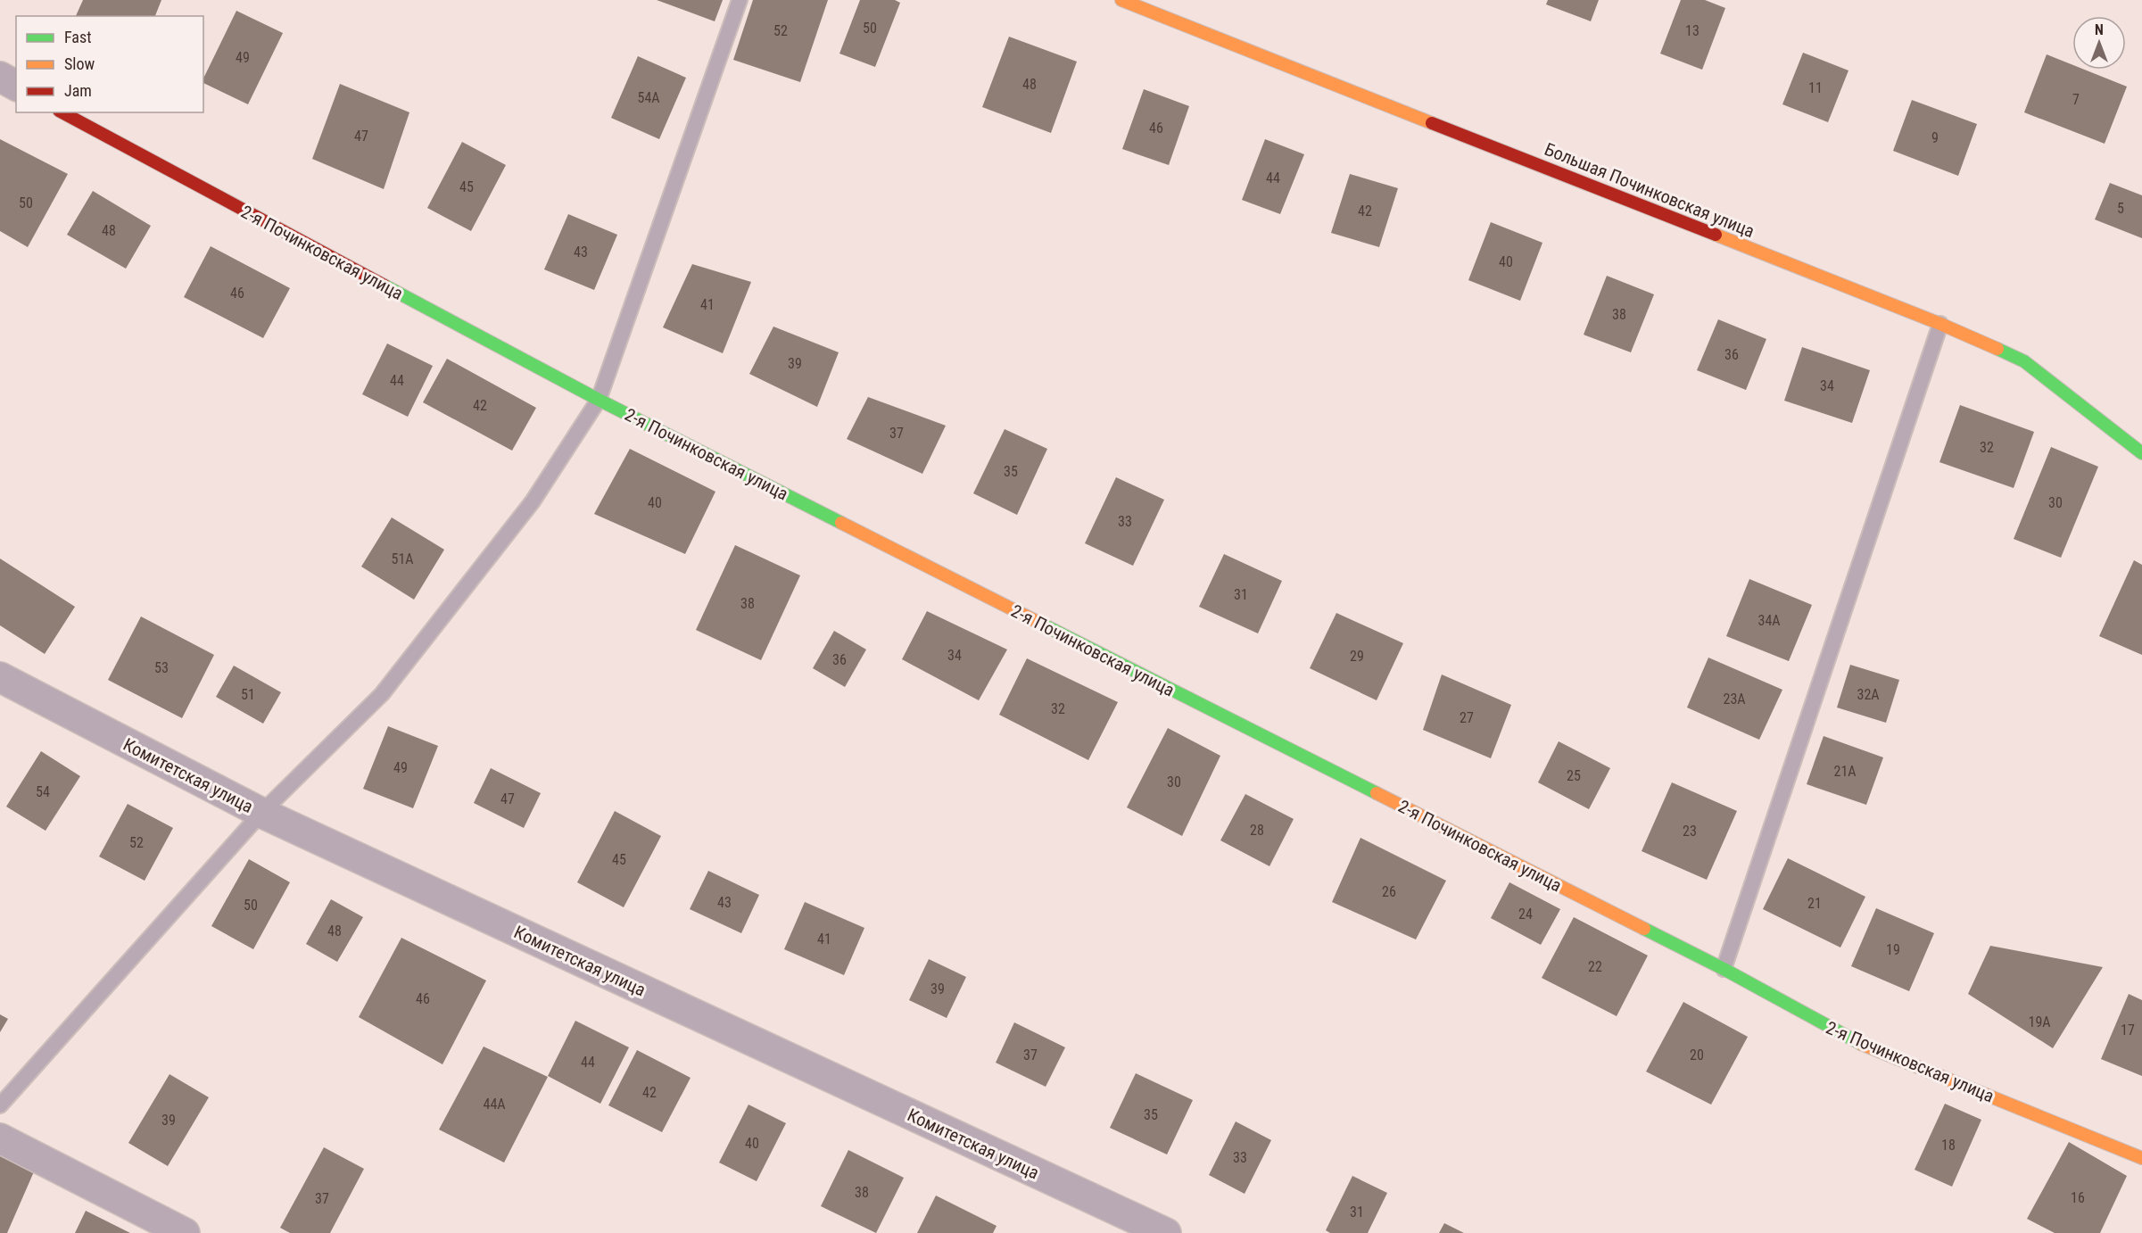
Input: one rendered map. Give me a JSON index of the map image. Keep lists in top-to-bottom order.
{
  "streets": {
    "street": ["Большая Починковская улица", "2-я Починковская улица", "Комитетская улица"]
  },
  "house_numbers": [
    "50",
    "52",
    "13",
    "49",
    "48",
    "11",
    "54А",
    "7",
    "46",
    "47",
    "9",
    "44",
    "45",
    "50",
    "5",
    "42",
    "48",
    "43",
    "40",
    "46",
    "41",
    "38",
    "36",
    "39",
    "44",
    "34",
    "42",
    "37",
    "32",
    "35",
    "40",
    "30",
    "33",
    "51А",
    "31",
    "38",
    "34А",
    "34",
    "29",
    "36",
    "53",
    "51",
    "32А",
    "23А",
    "32",
    "27",
    "49",
    "21А",
    "25",
    "30",
    "54",
    "47",
    "28",
    "23",
    "52",
    "45",
    "26",
    "43",
    "21",
    "50",
    "24",
    "48",
    "41",
    "19",
    "22",
    "39",
    "46",
    "19А",
    "17",
    "37",
    "20",
    "44",
    "42",
    "44А",
    "35",
    "39",
    "40",
    "18",
    "33",
    "38",
    "16",
    "37",
    "31"
  ],
  "legend": ["Fast", "Slow", "Jam"],
  "north": "top"
}
